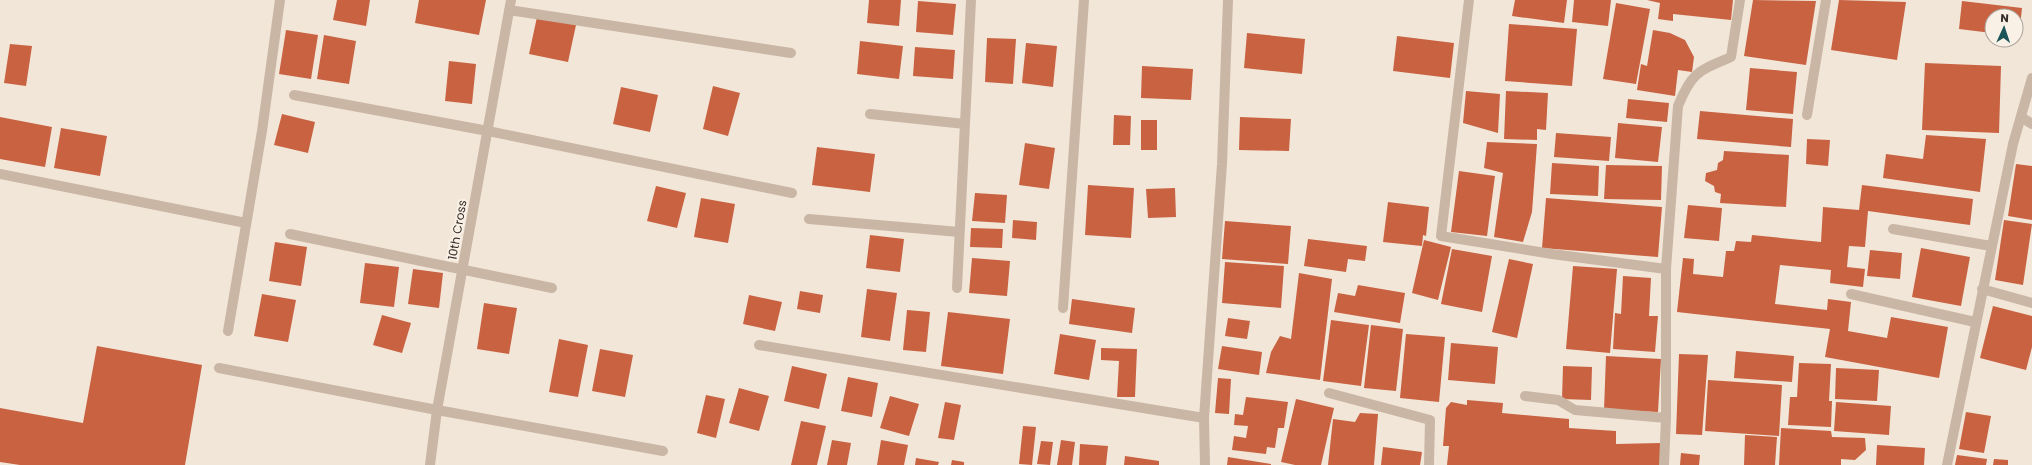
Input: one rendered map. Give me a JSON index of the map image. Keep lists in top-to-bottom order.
{
  "streets": {
    "street": ["10th Cross"]
  },
  "north": "top"
}
